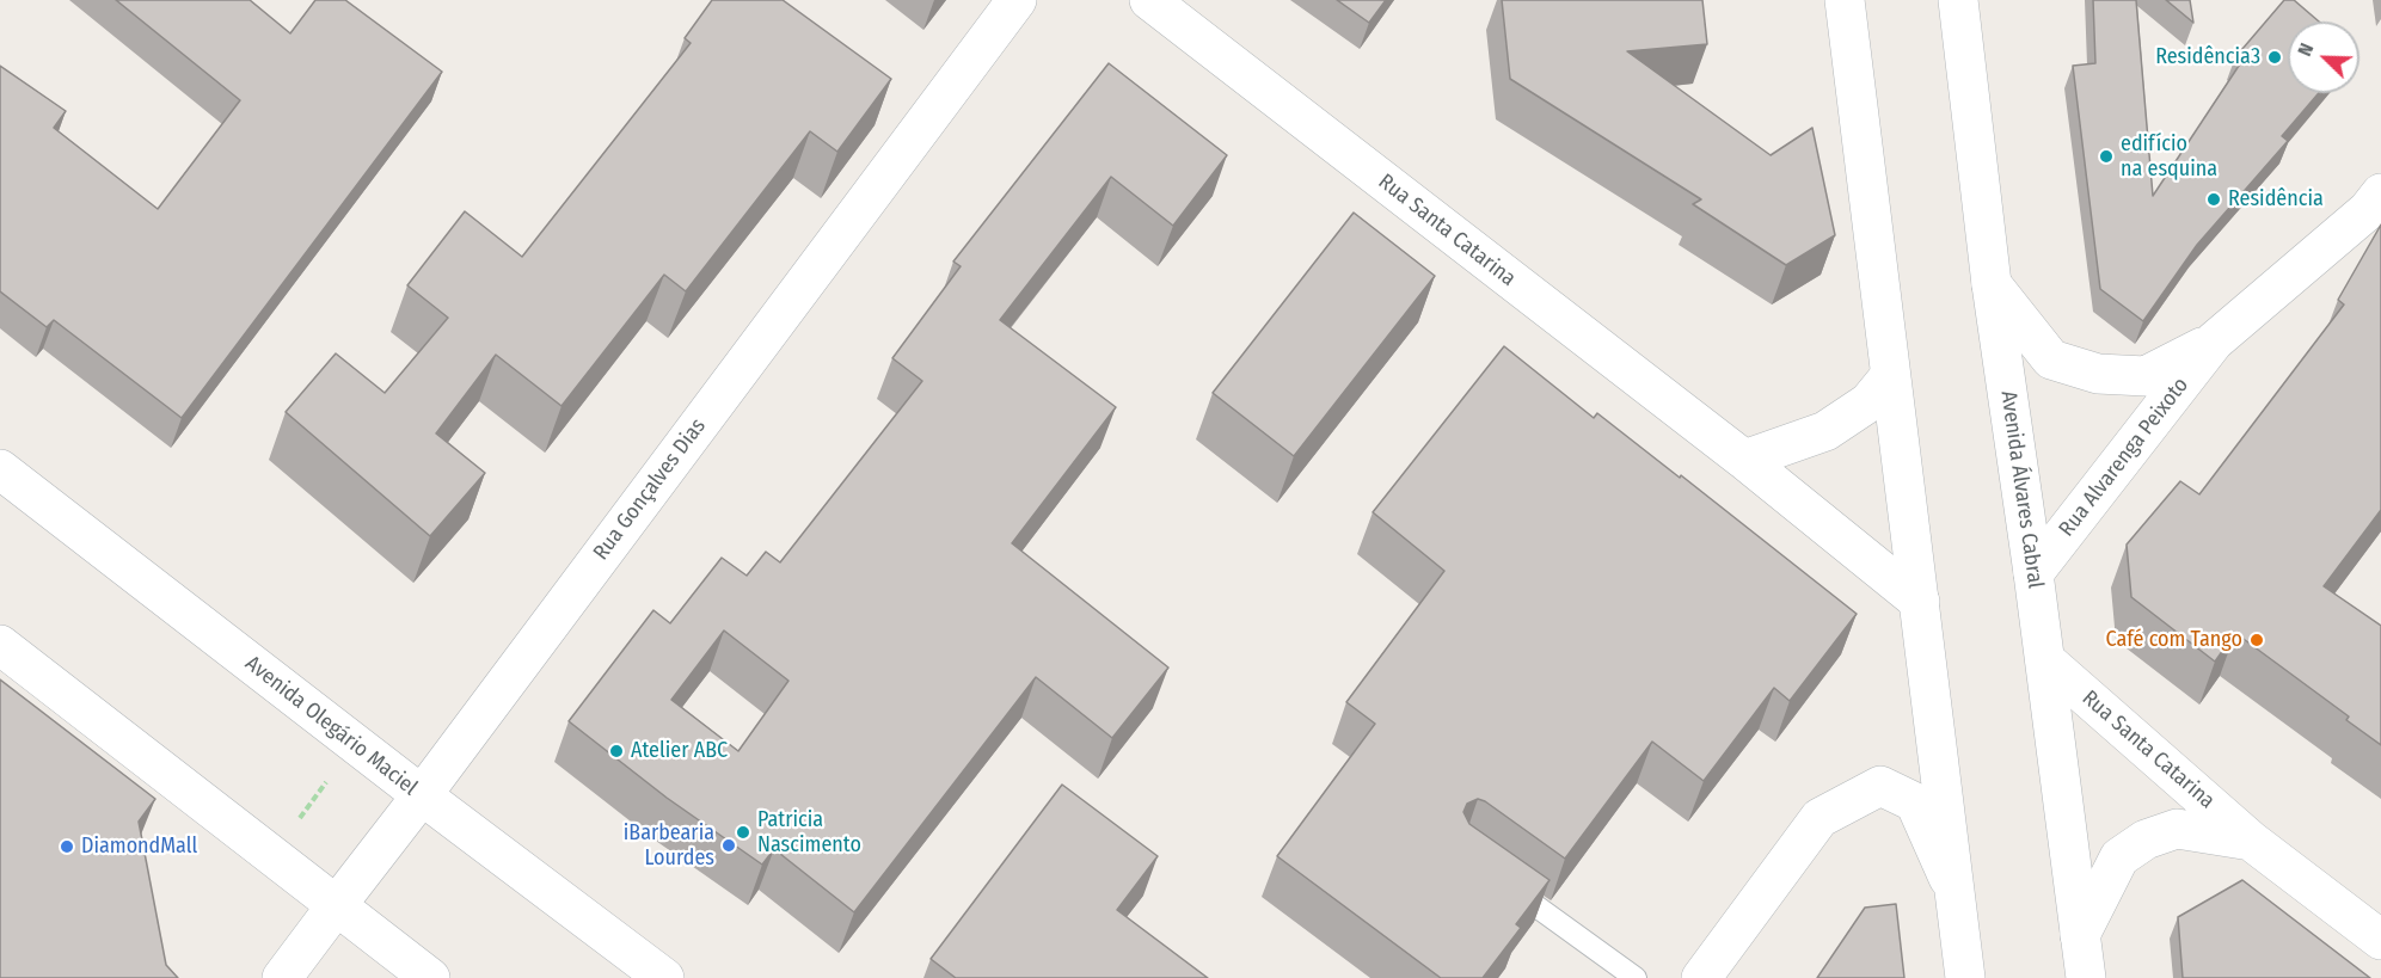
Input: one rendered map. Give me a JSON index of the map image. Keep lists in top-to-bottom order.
{
  "streets": {
    "street": [
      "Rua Santa Catarina",
      "Rua Alvarenga Peixoto",
      "Rua Gonçalves Dias",
      "Avenida Álvares Cabral",
      "Avenida Olegário Maciel"
    ]
  },
  "crossings": [
    ["Rua Santa Catarina", "Avenida Álvares Cabral"],
    ["Rua Alvarenga Peixoto", "Avenida Álvares Cabral"],
    ["Rua Gonçalves Dias", "Avenida Olegário Maciel"]
  ],
  "places": [
    "Residência3",
    "edifício na esquina",
    "Residência",
    "Café com Tango",
    "Atelier ABC",
    "Patricia Nascimento",
    "iBarbearia Lourdes",
    "DiamondMall"
  ],
  "north": "top left"
}
